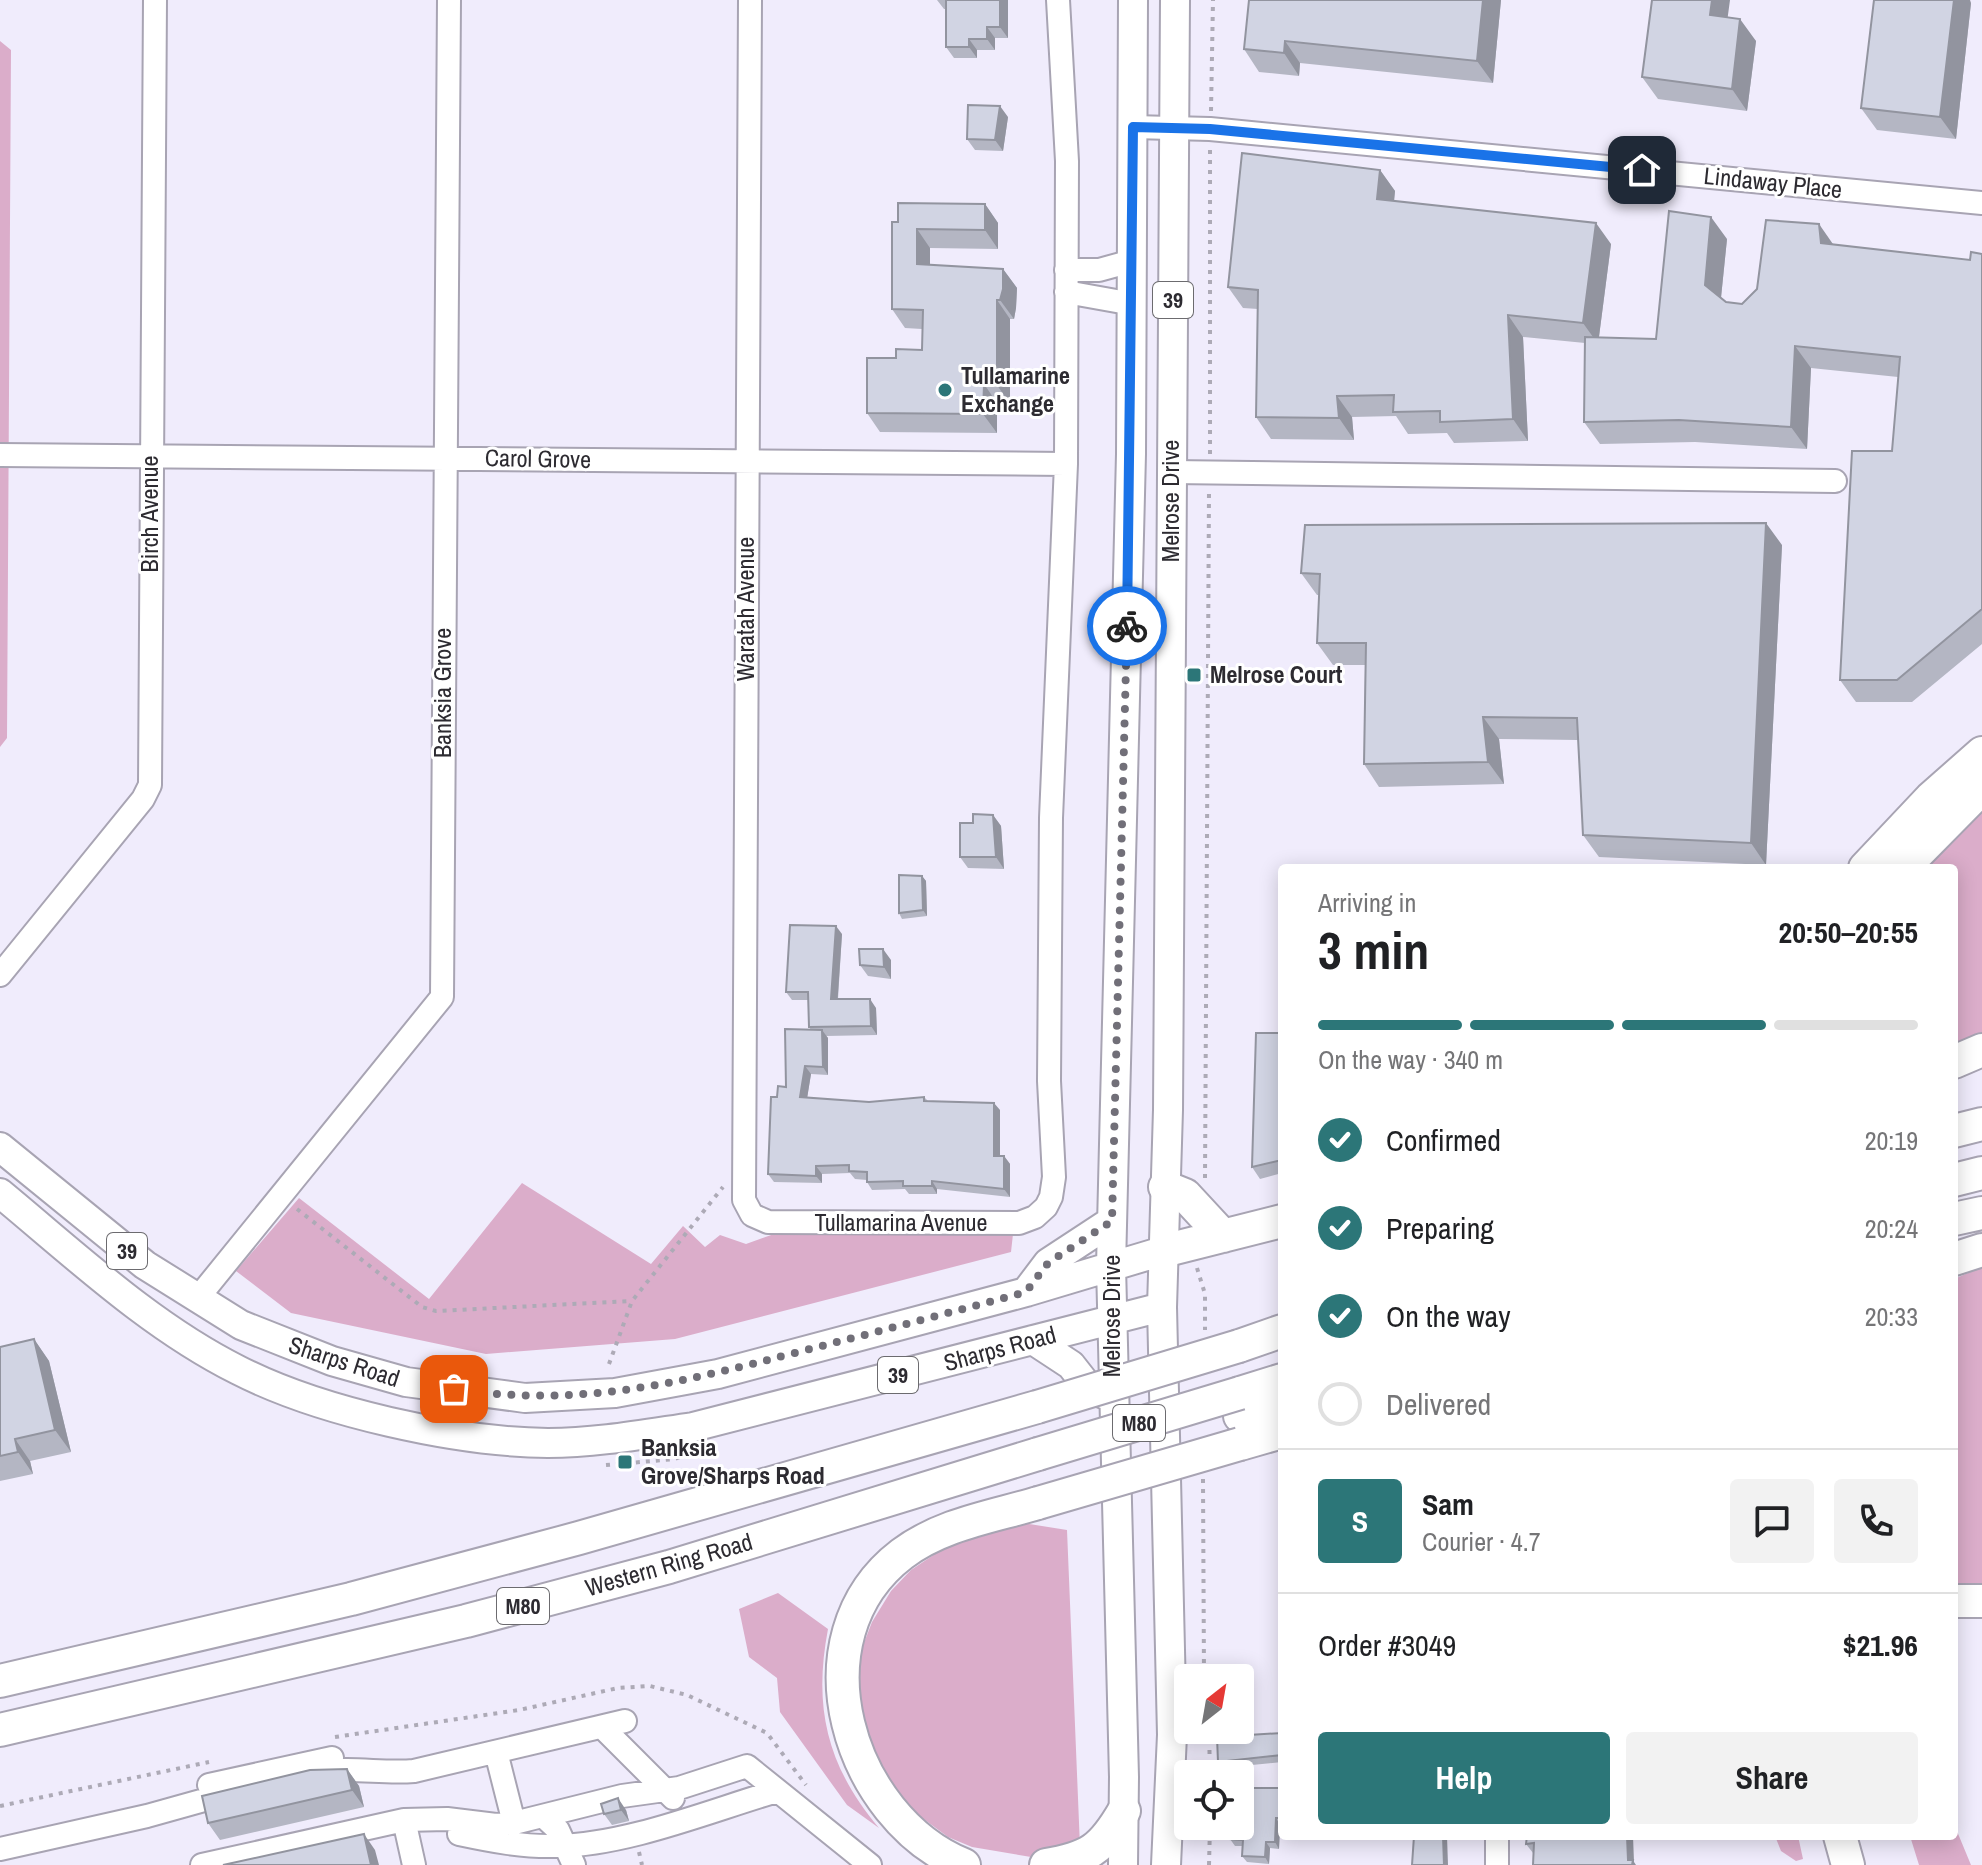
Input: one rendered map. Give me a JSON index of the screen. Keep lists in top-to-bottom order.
{
  "streets": {
    "highway": ["M80", "Western Ring Road"],
    "main road": ["39", "Melrose Drive", "Sharps Road"],
    "street": [
      "Lindaway Place",
      "Carol Grove",
      "Birch Avenue",
      "Waratah Avenue",
      "Banksia Grove",
      "Tullamarina Avenue"
    ]
  },
  "crossings": [
    ["Lindaway Place", "Melrose Drive"],
    ["Carol Grove", "Birch Avenue"],
    ["Carol Grove", "Waratah Avenue"],
    ["Carol Grove", "Banksia Grove"],
    ["Carol Grove", "Tullamarina Avenue"],
    ["Melrose Drive", "Sharps Road"],
    ["Waratah Avenue", "Tullamarina Avenue"],
    ["Banksia Grove", "Sharps Road"]
  ],
  "places": {
    "other": ["Tullamarine Exchange"],
    "transit": ["Melrose Court", "Banksia Grove/Sharps Road"]
  },
  "north": "top right",
  "page": {
    "heading": ["3 min", "Arriving in", "20:50–20:55"],
    "panel": [
      "Sam",
      "Courier · 4.7",
      "Order #3049",
      "$21.96"
    ],
    "bar": "On the way · 340 m",
    "list": [
      ["Confirmed", "20:19"],
      ["Preparing", "20:24"],
      ["On the way", "20:33"],
      "Delivered"
    ],
    "round": "S",
    "buttons": ["Help", "Share"]
  }
}
